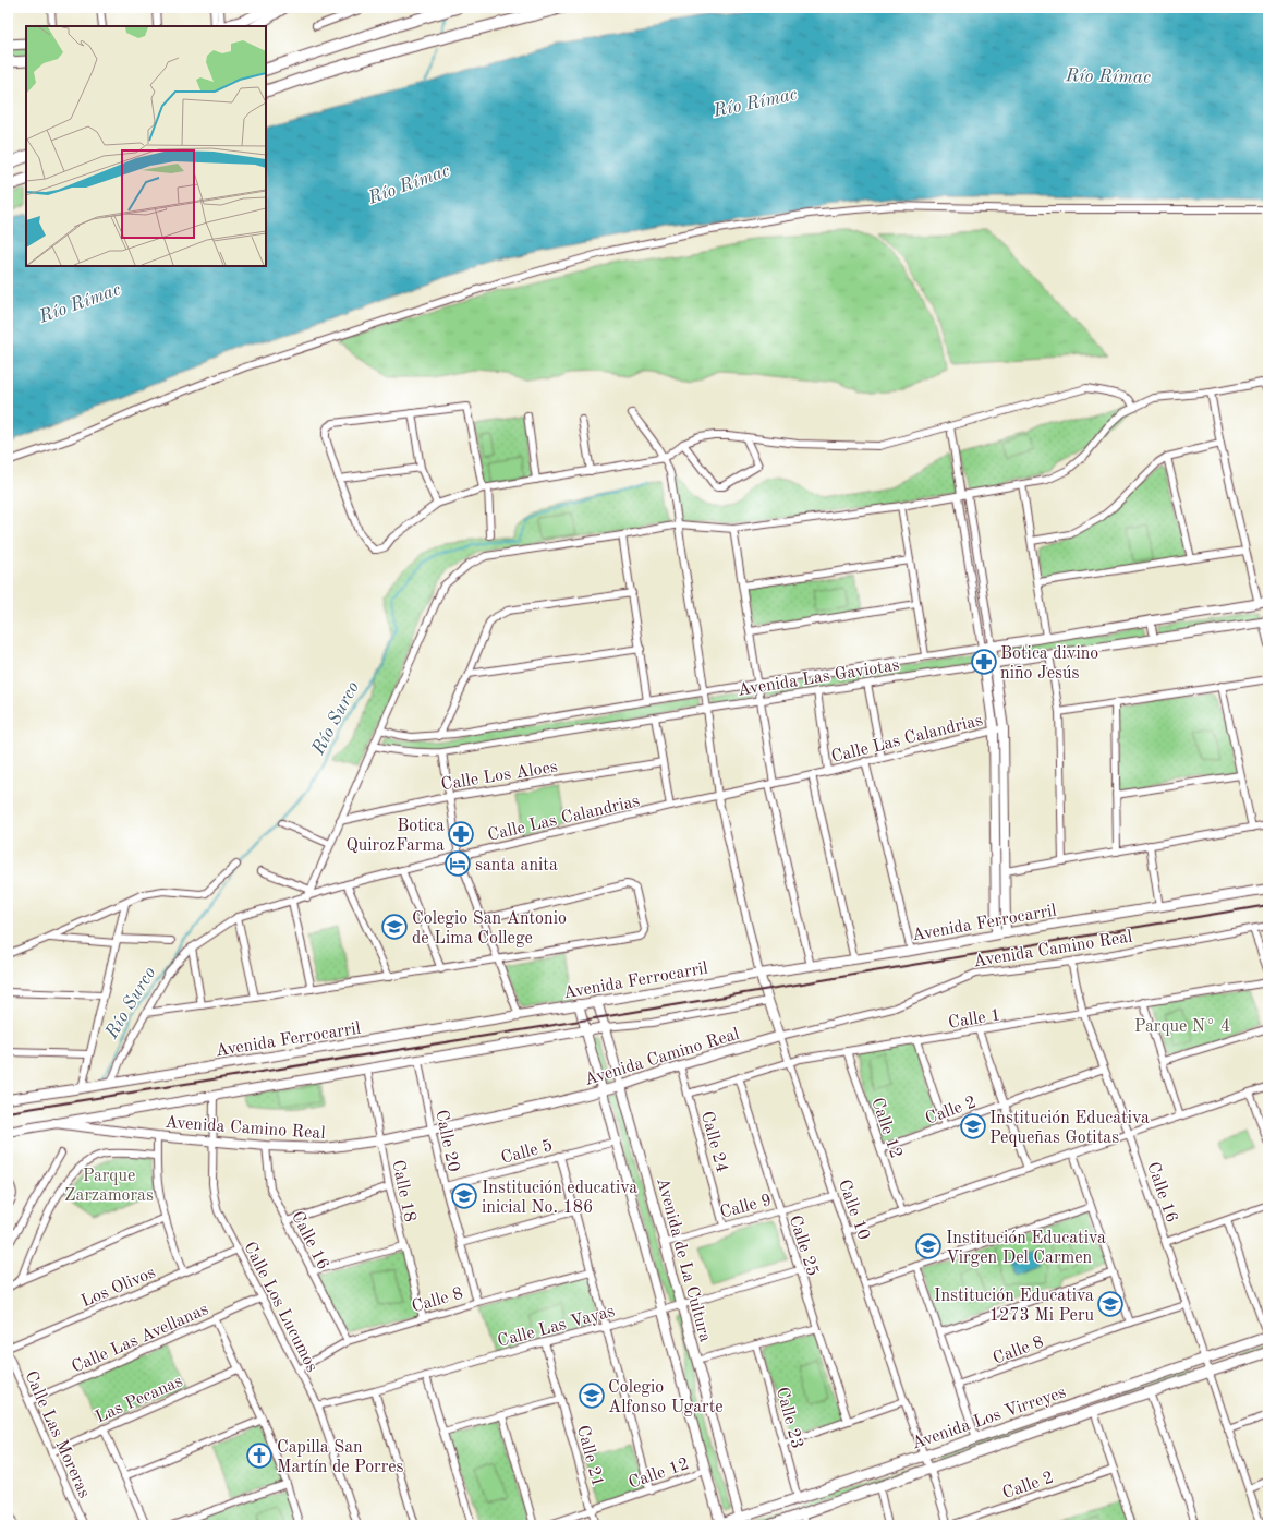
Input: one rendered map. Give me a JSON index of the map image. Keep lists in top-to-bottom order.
{
  "streets": {
    "main road": ["Avenida Los Virreyes"],
    "street": [
      "Avenida Las Gaviotas",
      "Calle Las Calandrias",
      "Calle Los Aloes",
      "Avenida Ferrocarril",
      "Avenida Camino Real",
      "Calle 1",
      "Calle 2",
      "Calle 12",
      "Calle 20",
      "Calle 24",
      "Calle 5",
      "Calle 18",
      "Calle 16",
      "Calle 9",
      "Calle 10",
      "Calle 25",
      "Avenida de La Cultura",
      "Los Olivos",
      "Calle 8",
      "Calle Los Lucumos",
      "Calle Las Vayas",
      "Calle Las Avellanas",
      "Las Pecanas",
      "Calle 23",
      "Calle Las Moreras",
      "Calle 21"
    ]
  },
  "crossings": [
    ["Calle Las Calandrias", "Avenida Ferrocarril"],
    ["Avenida Ferrocarril", "Calle 10"],
    ["Avenida Ferrocarril", "Avenida de La Cultura"],
    ["Avenida Camino Real", "Calle 20"],
    ["Avenida Camino Real", "Calle 24"],
    ["Avenida Camino Real", "Calle 18"],
    ["Avenida Camino Real", "Calle 16"],
    ["Avenida Camino Real", "Calle 10"],
    ["Avenida Camino Real", "Avenida de La Cultura"],
    ["Avenida Camino Real", "Calle Los Lucumos"],
    ["Calle 1", "Calle 12"],
    ["Calle 1", "Calle 24"],
    ["Calle 1", "Calle 16"],
    ["Calle 1", "Calle 10"],
    ["Calle 1", "Calle 25"],
    ["Calle 2", "Calle 12"],
    ["Calle 2", "Calle 16"],
    ["Calle 2", "Calle 10"],
    ["Calle 12", "Avenida de La Cultura"],
    ["Calle 12", "Calle 21"],
    ["Calle 20", "Calle 5"],
    ["Calle 20", "Calle 8"],
    ["Calle 24", "Calle 9"],
    ["Calle 5", "Avenida de La Cultura"],
    ["Calle 18", "Calle 8"],
    ["Calle 16", "Calle 8"],
    ["Calle 16", "Avenida Los Virreyes"],
    ["Calle 9", "Calle 10"],
    ["Calle 9", "Calle 25"],
    ["Calle 9", "Avenida de La Cultura"],
    ["Calle 10", "Avenida Los Virreyes"],
    ["Calle 25", "Calle Las Vayas"],
    ["Avenida de La Cultura", "Calle Las Vayas"],
    ["Avenida de La Cultura", "Avenida Los Virreyes"],
    ["Los Olivos", "Calle Los Lucumos"],
    ["Calle 8", "Calle Los Lucumos"],
    ["Calle Los Lucumos", "Calle Las Vayas"],
    ["Calle Los Lucumos", "Calle Las Avellanas"],
    ["Calle Las Vayas", "Calle 21"],
    ["Calle Las Avellanas", "Calle Las Moreras"],
    ["Las Pecanas", "Calle Las Moreras"],
    ["Avenida Los Virreyes", "Calle 23"]
  ],
  "water": ["Río Rímac", "Río Surco"],
  "parks": ["Parque N° 4", "Parque Zarzamoras"],
  "places": {
    "pharmacy": ["Botica divino niño Jesús", "Botica QuirozFarma"],
    "hotel": ["santa anita"],
    "school or university": [
      "Colegio San Antonio de Lima College",
      "Institución Educativa Pequeñas Gotitas",
      "Institución educativa inicial No. 186",
      "Institución Educativa Virgen Del Carmen",
      "Institución Educativa 1273 Mi Peru",
      "Colegio Alfonso Ugarte"
    ],
    "church": ["Capilla San Martín de Porres"]
  }
}
